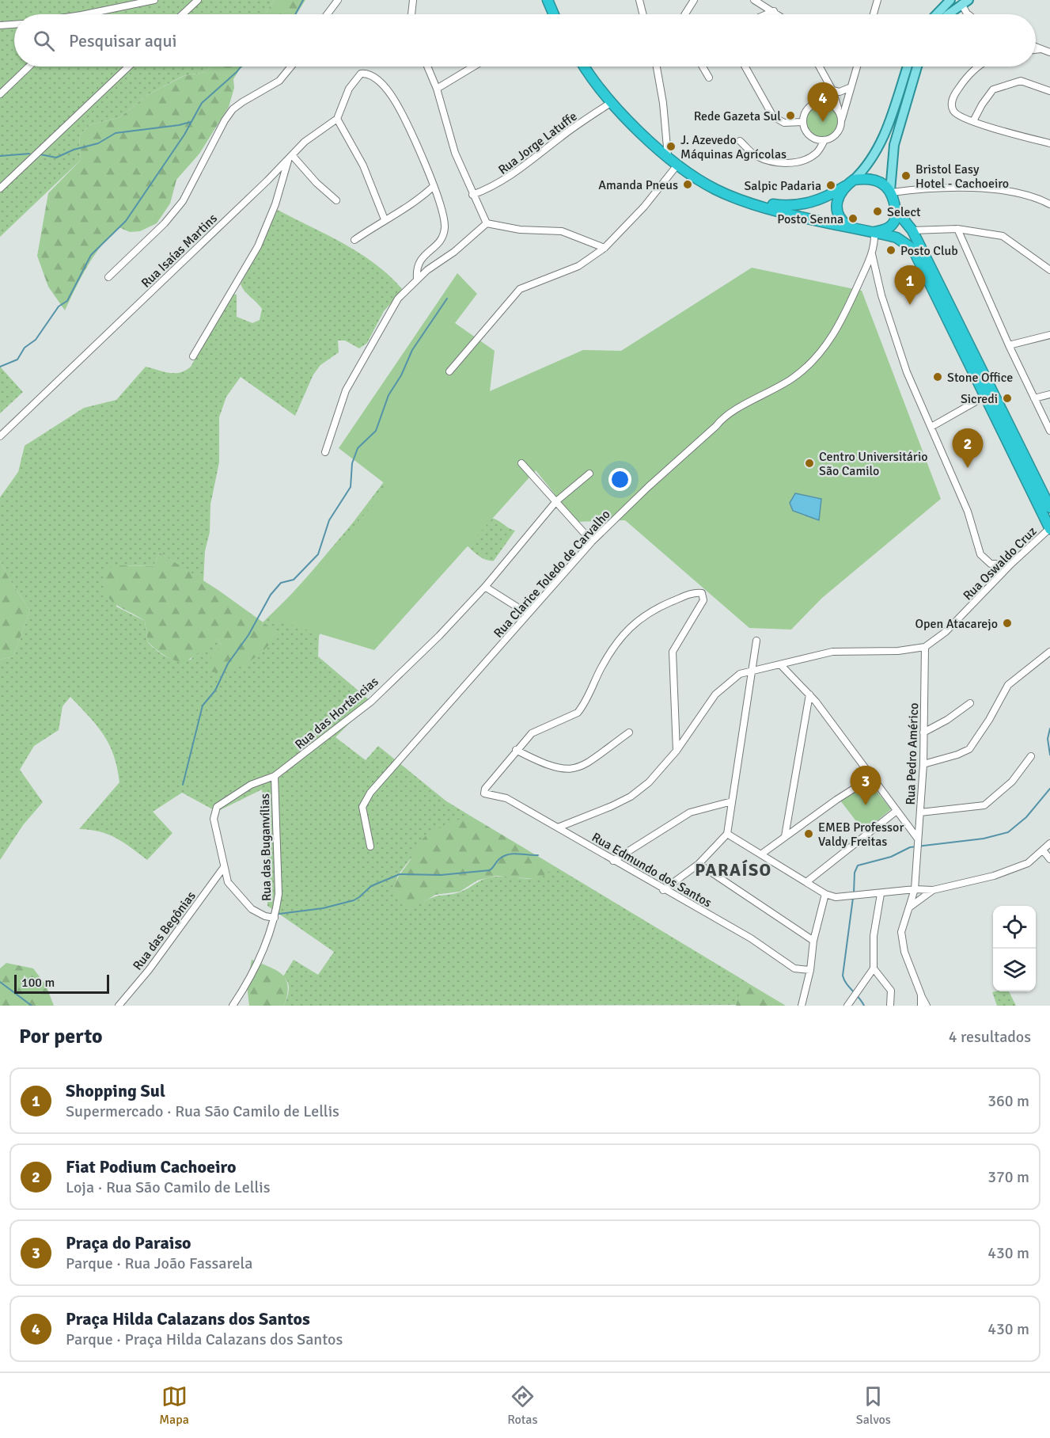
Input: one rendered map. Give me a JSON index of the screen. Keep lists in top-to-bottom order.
{
  "streets": {
    "street": [
      "Rua Jorge Latuffe",
      "Rua Isaías Martins",
      "Rua Oswaldo Cruz",
      "Rua Clarice Toledo de Carvalho",
      "Rua das Hortências",
      "Rua Pedro Américo",
      "Rua das Buganvílias",
      "Rua Edmundo dos Santos",
      "Rua das Begônias"
    ]
  },
  "crossings": [
    ["Rua Oswaldo Cruz", "Rua Pedro Américo"],
    ["Rua das Hortências", "Rua das Buganvílias"],
    ["Rua das Hortências", "Rua das Begônias"]
  ],
  "districts": ["PARAÍSO"],
  "places": [
    "Rede Gazeta Sul",
    "J. Azevedo Máquinas Agrícolas",
    "Bristol Easy Hotel - Cachoeiro",
    "Amanda Pneus",
    "Salpic Padaria",
    "Select",
    "Posto Senna",
    "Posto Club",
    "Stone Office",
    "Sicredi",
    "Centro Universitário São Camilo",
    "Open Atacarejo",
    "EMEB Professor Valdy Freitas"
  ],
  "scale_bar": "100 m",
  "page": {
    "search": "Pesquisar aqui",
    "pins": [
      "4",
      "1",
      "2",
      "3"
    ],
    "scale": "100 m",
    "heading": ["Por perto", "4 resultados"],
    "list": [
      {
        "mark": "1",
        "name": "Shopping Sul",
        "note": "Supermercado · Rua São Camilo de Lellis",
        "value": "360 m"
      },
      {
        "mark": "2",
        "name": "Fiat Podium Cachoeiro",
        "note": "Loja · Rua São Camilo de Lellis",
        "value": "370 m"
      },
      {
        "mark": "3",
        "name": "Praça do Paraiso",
        "note": "Parque · Rua João Fassarela",
        "value": "430 m"
      },
      {
        "mark": "4",
        "name": "Praça Hilda Calazans dos Santos",
        "note": "Parque · Praça Hilda Calazans dos Santos",
        "value": "430 m"
      }
    ],
    "nav": ["Mapa", "Rotas", "Salvos"]
  }
}
